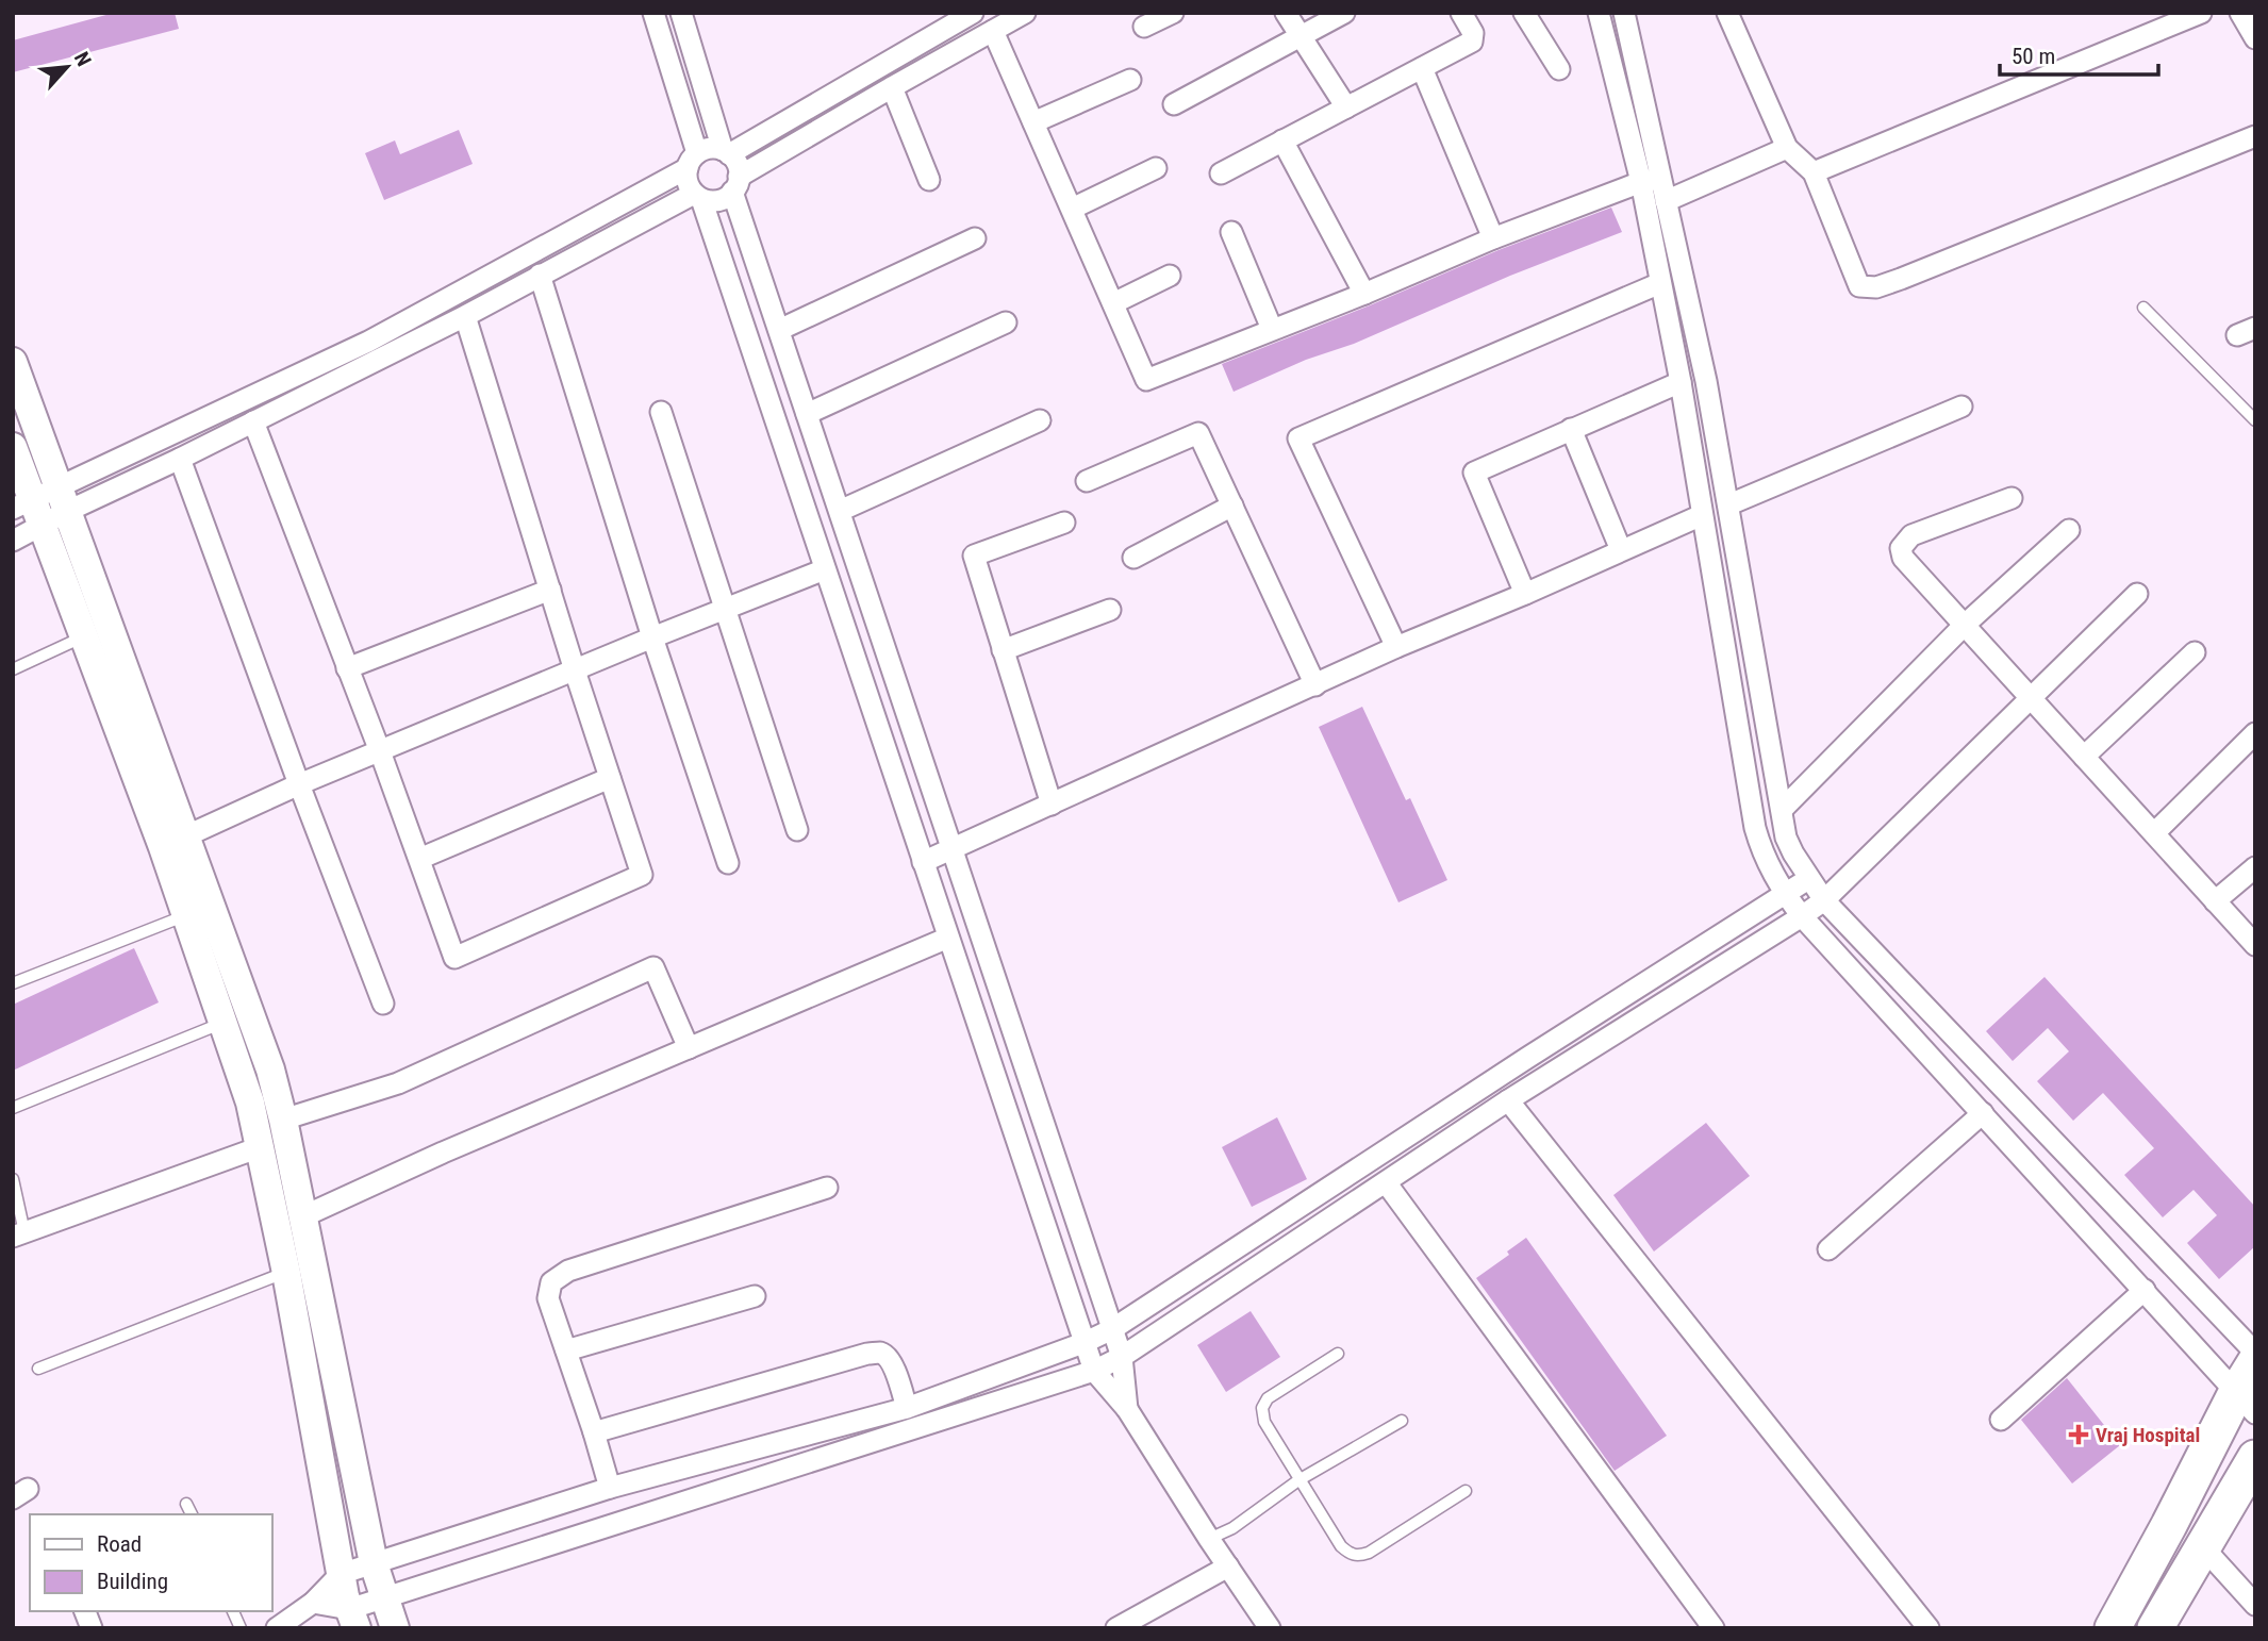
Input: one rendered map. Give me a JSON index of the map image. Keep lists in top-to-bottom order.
{
  "places": {
    "health": ["Vraj Hospital"]
  },
  "legend": ["Road", "Building"],
  "scale_bar": "50 m",
  "north": "top right"
}
